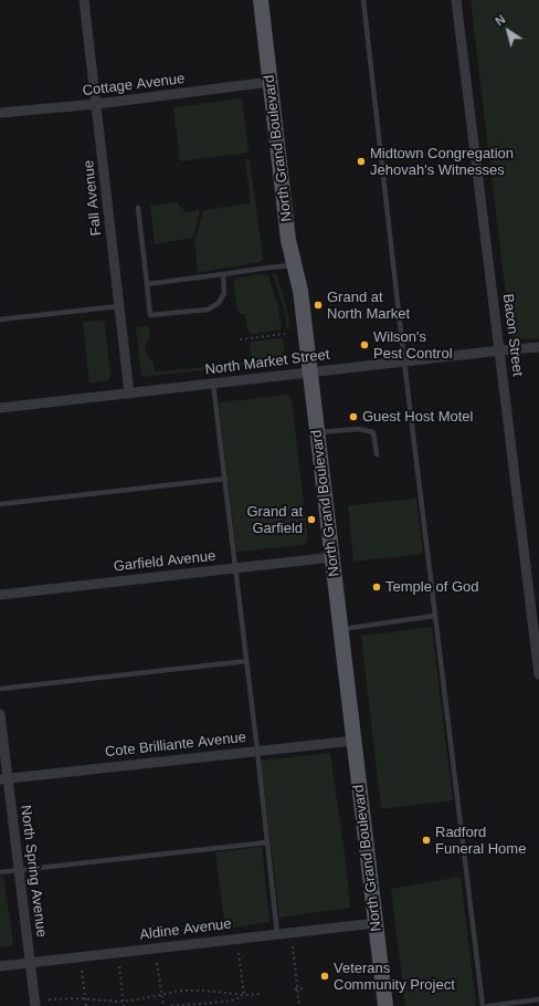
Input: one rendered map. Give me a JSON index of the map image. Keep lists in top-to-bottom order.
{
  "streets": {
    "main road": ["North Grand Boulevard"],
    "street": [
      "Cottage Avenue",
      "Fall Avenue",
      "Bacon Street",
      "North Market Street",
      "Garfield Avenue",
      "Cote Brilliante Avenue",
      "North Spring Avenue",
      "Aldine Avenue"
    ]
  },
  "crossings": [
    ["Cottage Avenue", "North Grand Boulevard"],
    ["Cottage Avenue", "Fall Avenue"],
    ["North Grand Boulevard", "North Market Street"],
    ["North Grand Boulevard", "Garfield Avenue"],
    ["North Grand Boulevard", "Cote Brilliante Avenue"],
    ["North Grand Boulevard", "Aldine Avenue"],
    ["Fall Avenue", "North Market Street"],
    ["Bacon Street", "North Market Street"],
    ["Cote Brilliante Avenue", "North Spring Avenue"],
    ["North Spring Avenue", "Aldine Avenue"]
  ],
  "places": [
    "Midtown Congregation Jehovah's Witnesses",
    "Grand at North Market",
    "Wilson's Pest Control",
    "Guest Host Motel",
    "Grand at Garfield",
    "Temple of God",
    "Radford Funeral Home",
    "Veterans Community Project"
  ],
  "north": "top left"
}
